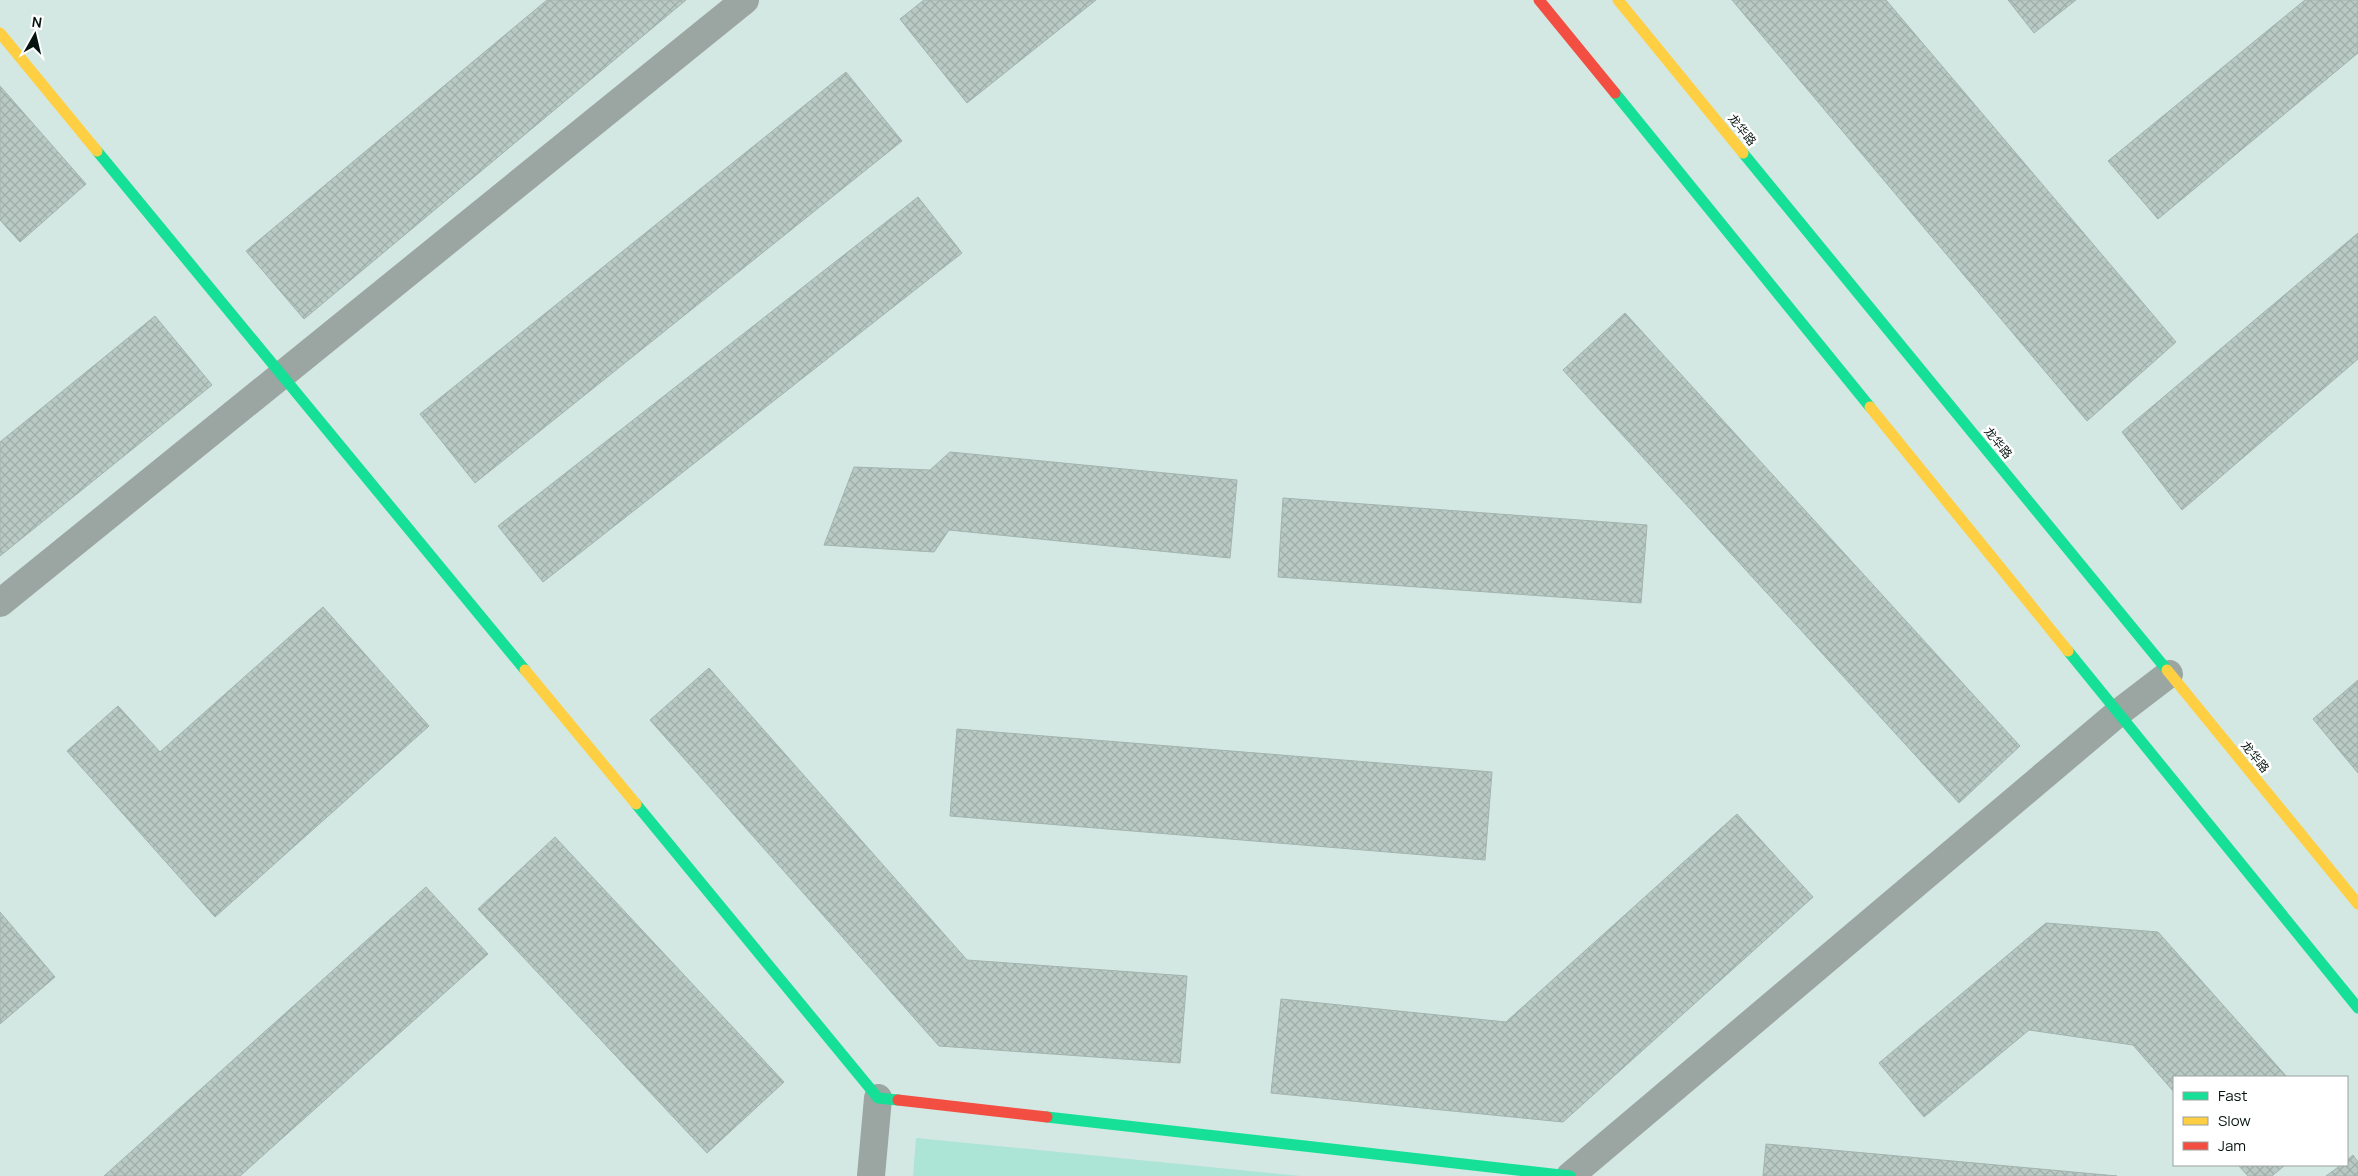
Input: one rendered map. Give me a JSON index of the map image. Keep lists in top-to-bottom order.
{
  "streets": {
    "main road": ["龙华路"]
  },
  "legend": ["Fast", "Slow", "Jam"],
  "north": "top"
}
